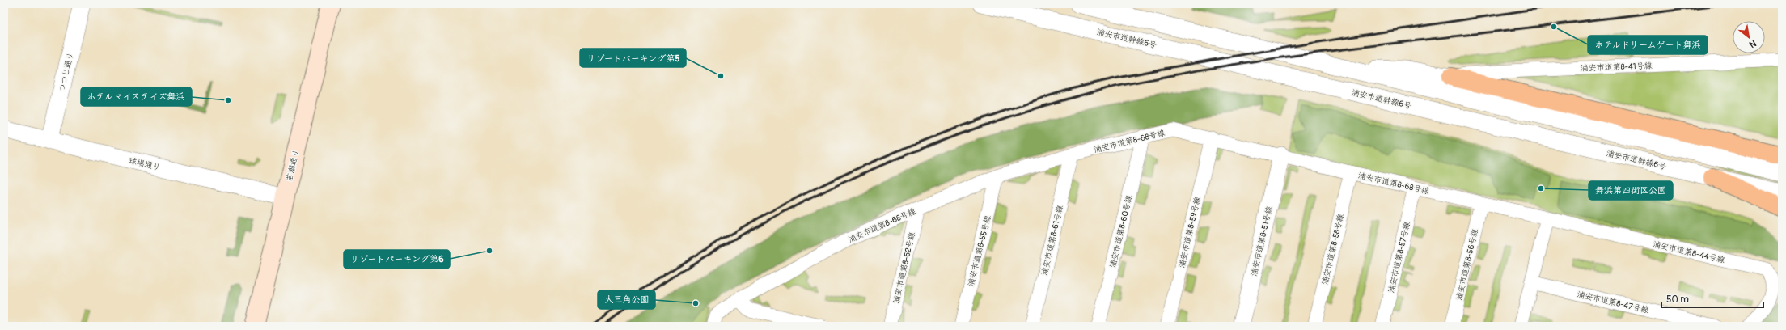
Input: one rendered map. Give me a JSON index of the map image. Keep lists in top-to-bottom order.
{
  "streets": {
    "main road": ["若潮通り"],
    "street": [
      "浦安市道幹線6号",
      "浦安市道第8-41号線",
      "つつじ通り",
      "浦安市道第8-68号線",
      "球場通り",
      "浦安市道第8-60号線",
      "浦安市道第8-59号線",
      "浦安市道第8-61号線",
      "浦安市道第8-51号線",
      "浦安市道第8-58号線",
      "浦安市道第8-55号線",
      "浦安市道第8-44号線",
      "浦安市道第8-57号線",
      "浦安市道第8-56号線",
      "浦安市道第8-62号線",
      "浦安市道第8-47号線"
    ]
  },
  "crossings": [
    ["つつじ通り", "球場通り"],
    ["浦安市道第8-68号線", "浦安市道第8-60号線"],
    ["浦安市道第8-68号線", "浦安市道第8-59号線"],
    ["浦安市道第8-68号線", "浦安市道第8-61号線"],
    ["浦安市道第8-68号線", "浦安市道第8-51号線"],
    ["浦安市道第8-68号線", "浦安市道第8-58号線"],
    ["浦安市道第8-68号線", "浦安市道第8-55号線"],
    ["浦安市道第8-68号線", "浦安市道第8-44号線"],
    ["浦安市道第8-68号線", "浦安市道第8-57号線"],
    ["浦安市道第8-68号線", "浦安市道第8-56号線"],
    ["浦安市道第8-68号線", "浦安市道第8-62号線"],
    ["球場通り", "若潮通り"]
  ],
  "places": [
    "ホテルドリームゲート舞浜",
    "リゾートパーキング第5",
    "ホテルマイステイズ舞浜",
    "舞浜第四街区公園",
    "リゾートパーキング第6",
    "大三角公園"
  ],
  "scale_bar": "50 m",
  "north": "bottom right"
}
